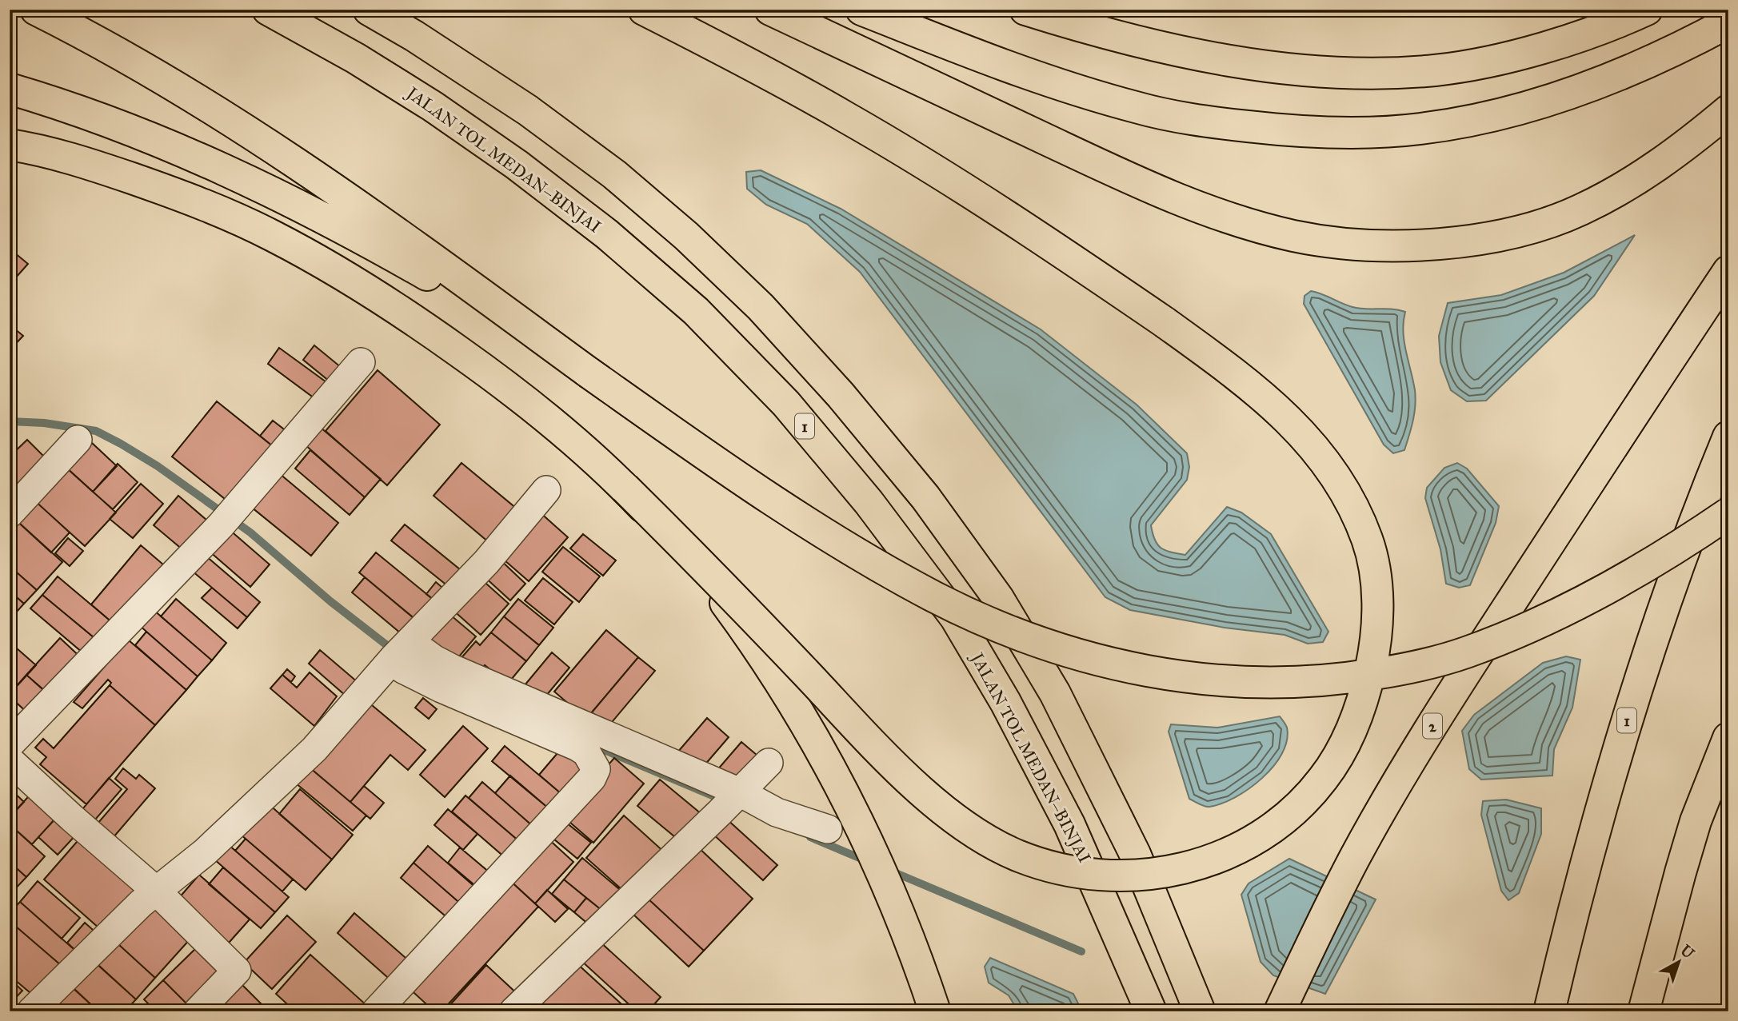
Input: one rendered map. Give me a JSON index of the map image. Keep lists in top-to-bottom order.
{
  "streets": {
    "highway": ["JALAN TOL MEDAN–BINJAI", "1", "2"]
  },
  "north": "top right"
}
